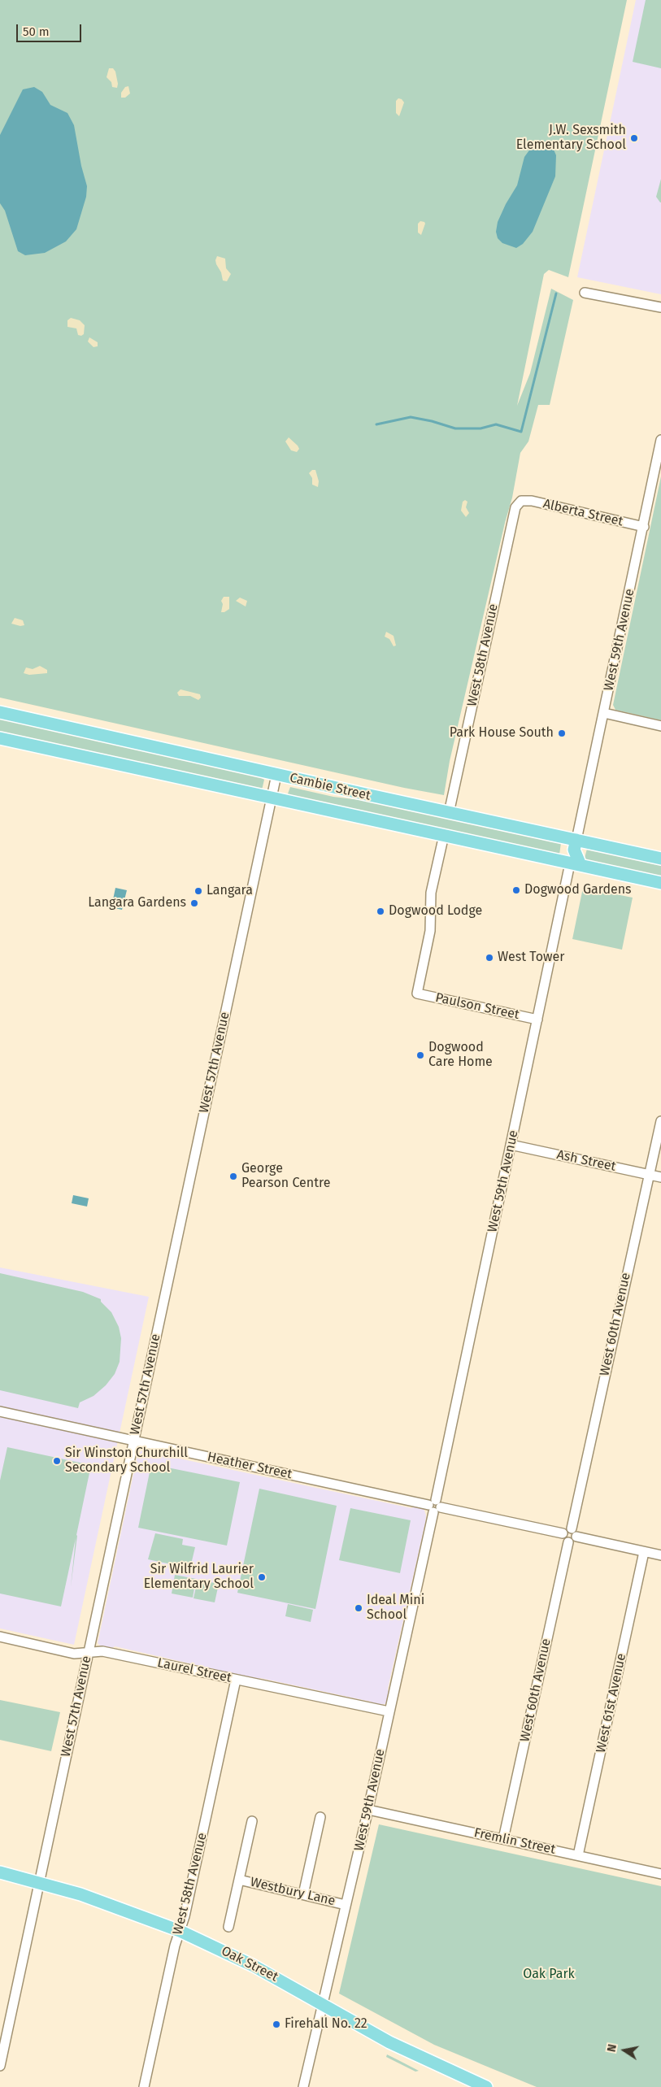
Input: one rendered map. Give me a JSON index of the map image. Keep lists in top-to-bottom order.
{
  "streets": {
    "main road": ["Cambie Street", "Oak Street"],
    "street": [
      "Alberta Street",
      "West 59th Avenue",
      "West 58th Avenue",
      "Paulson Street",
      "West 57th Avenue",
      "Ash Street",
      "West 60th Avenue",
      "Heather Street",
      "Laurel Street",
      "West 61st Avenue",
      "Fremlin Street",
      "Westbury Lane"
    ]
  },
  "crossings": [
    ["Alberta Street", "West 59th Avenue"],
    ["Alberta Street", "West 58th Avenue"],
    ["West 59th Avenue", "Cambie Street"],
    ["West 59th Avenue", "Paulson Street"],
    ["West 59th Avenue", "Ash Street"],
    ["West 59th Avenue", "Heather Street"],
    ["West 59th Avenue", "Laurel Street"],
    ["West 59th Avenue", "Fremlin Street"],
    ["West 59th Avenue", "Westbury Lane"],
    ["West 59th Avenue", "Oak Street"],
    ["West 58th Avenue", "Cambie Street"],
    ["West 58th Avenue", "Laurel Street"],
    ["West 58th Avenue", "Oak Street"],
    ["Cambie Street", "Paulson Street"],
    ["Cambie Street", "West 57th Avenue"],
    ["West 57th Avenue", "Heather Street"],
    ["West 57th Avenue", "Laurel Street"],
    ["West 57th Avenue", "Oak Street"],
    ["Ash Street", "West 60th Avenue"],
    ["West 60th Avenue", "Heather Street"],
    ["West 60th Avenue", "Fremlin Street"],
    ["West 61st Avenue", "Fremlin Street"]
  ],
  "parks": ["Oak Park"],
  "places": [
    "J.W. Sexsmith Elementary School",
    "Park House South",
    "Dogwood Gardens",
    "Langara",
    "Langara Gardens",
    "Dogwood Lodge",
    "West Tower",
    "Dogwood Care Home",
    "George Pearson Centre",
    "Sir Winston Churchill Secondary School",
    "Sir Wilfrid Laurier Elementary School",
    "Ideal Mini School",
    "Firehall No. 22"
  ],
  "scale_bar": "50 m",
  "north": "left"
}
